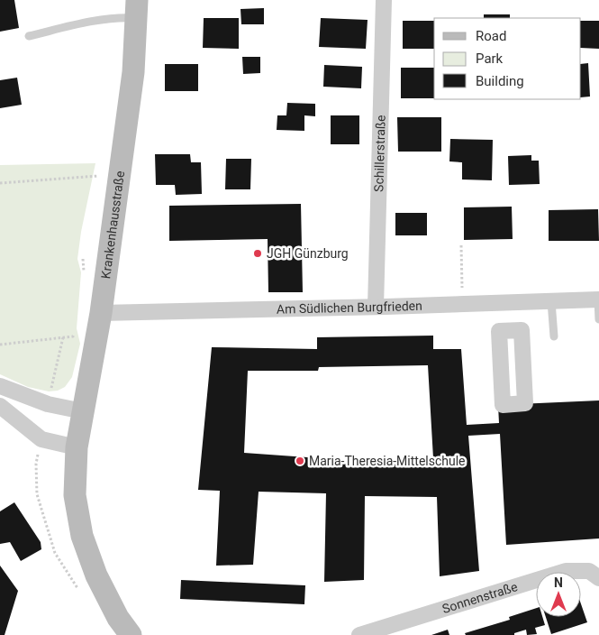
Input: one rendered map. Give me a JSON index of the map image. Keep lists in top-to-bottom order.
{
  "streets": {
    "street": [
      "Schillerstraße",
      "Krankenhausstraße",
      "Am Südlichen Burgfrieden",
      "Sonnenstraße"
    ]
  },
  "crossings": [
    ["Schillerstraße", "Am Südlichen Burgfrieden"],
    ["Krankenhausstraße", "Am Südlichen Burgfrieden"]
  ],
  "places": ["JGH Günzburg", "Maria-Theresia-Mittelschule"],
  "legend": ["Road", "Park", "Building"],
  "north": "top"
}
